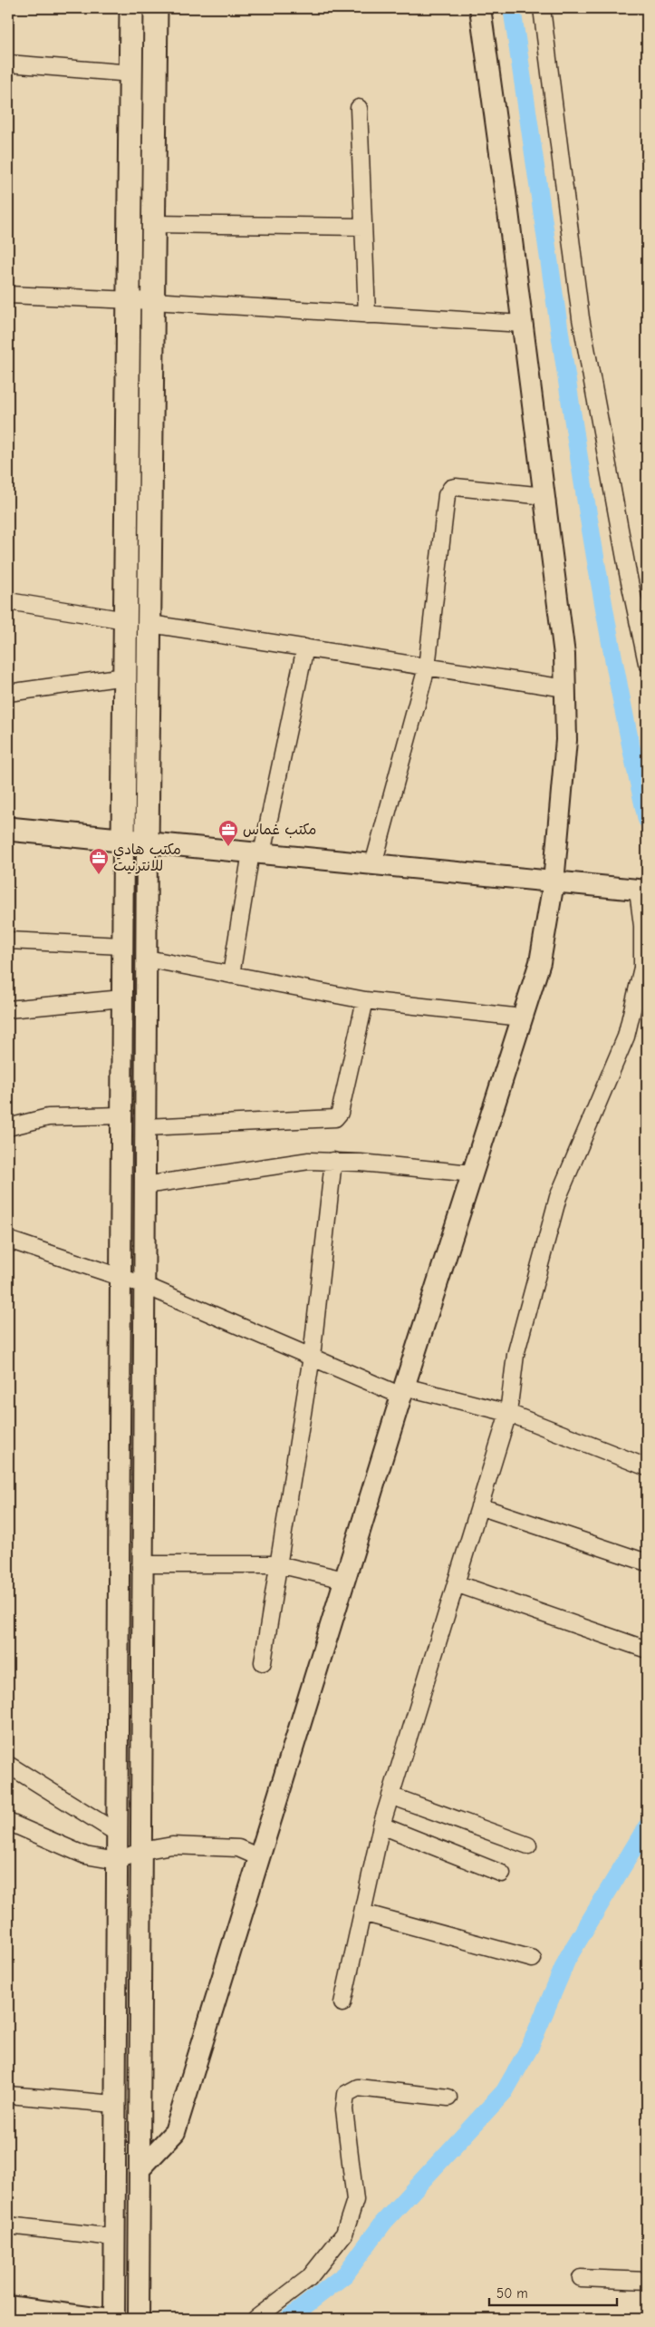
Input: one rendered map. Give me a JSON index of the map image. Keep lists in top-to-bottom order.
{
  "places": {
    "office": ["مكتب غماس", "مكتب هادي للانترنيت"]
  },
  "scale_bar": "50 m"
}
